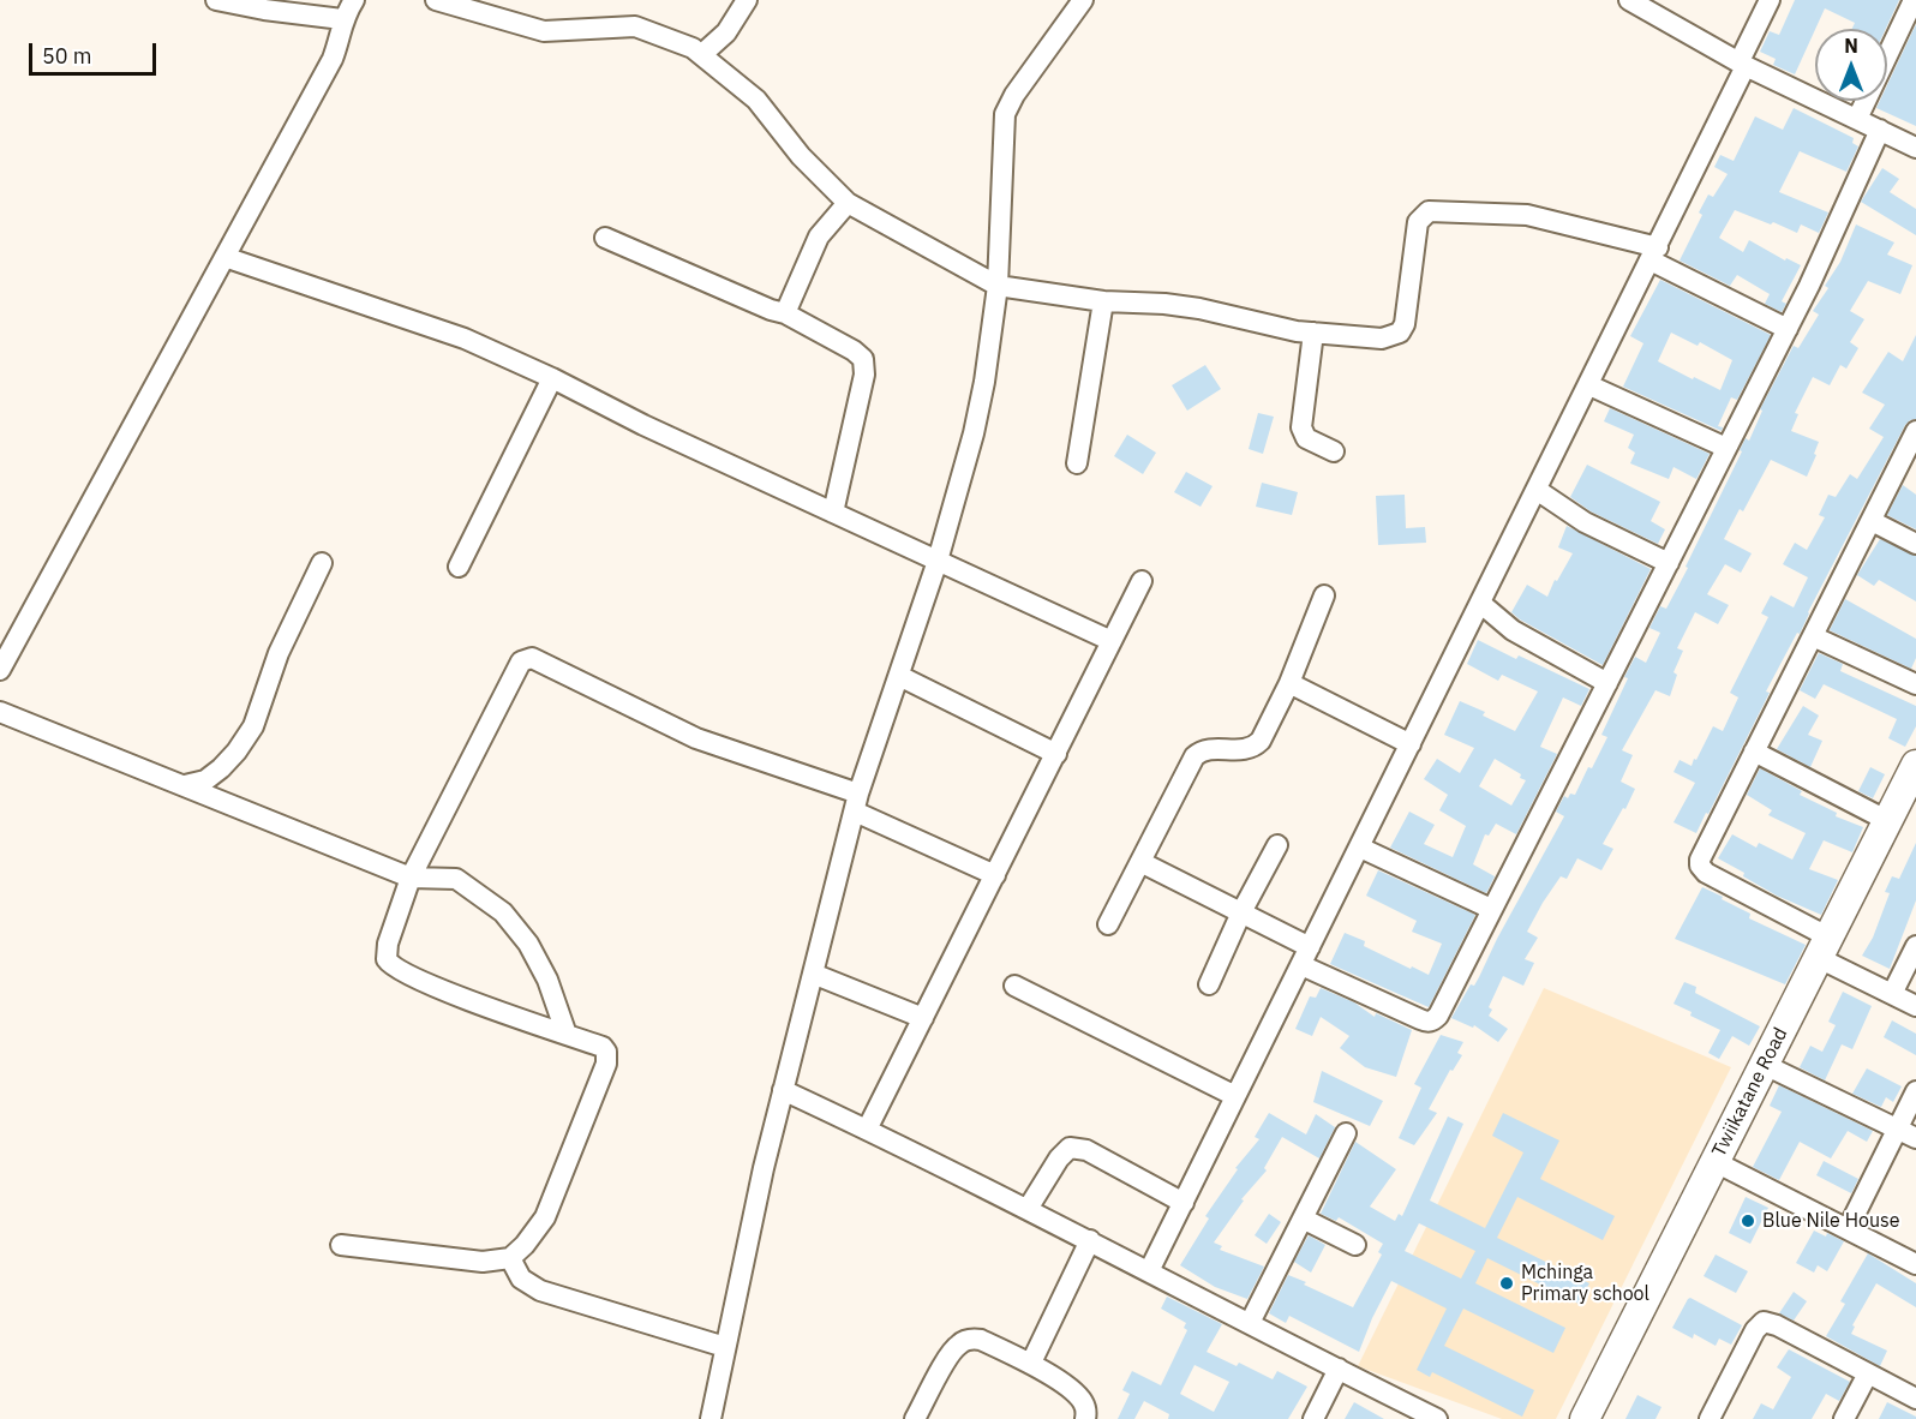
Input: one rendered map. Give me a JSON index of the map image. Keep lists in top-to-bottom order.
{
  "streets": {
    "main road": ["Twiikatane Road"]
  },
  "places": ["Blue Nile House", "Mchinga Primary school"],
  "scale_bar": "50 m",
  "north": "top"
}
